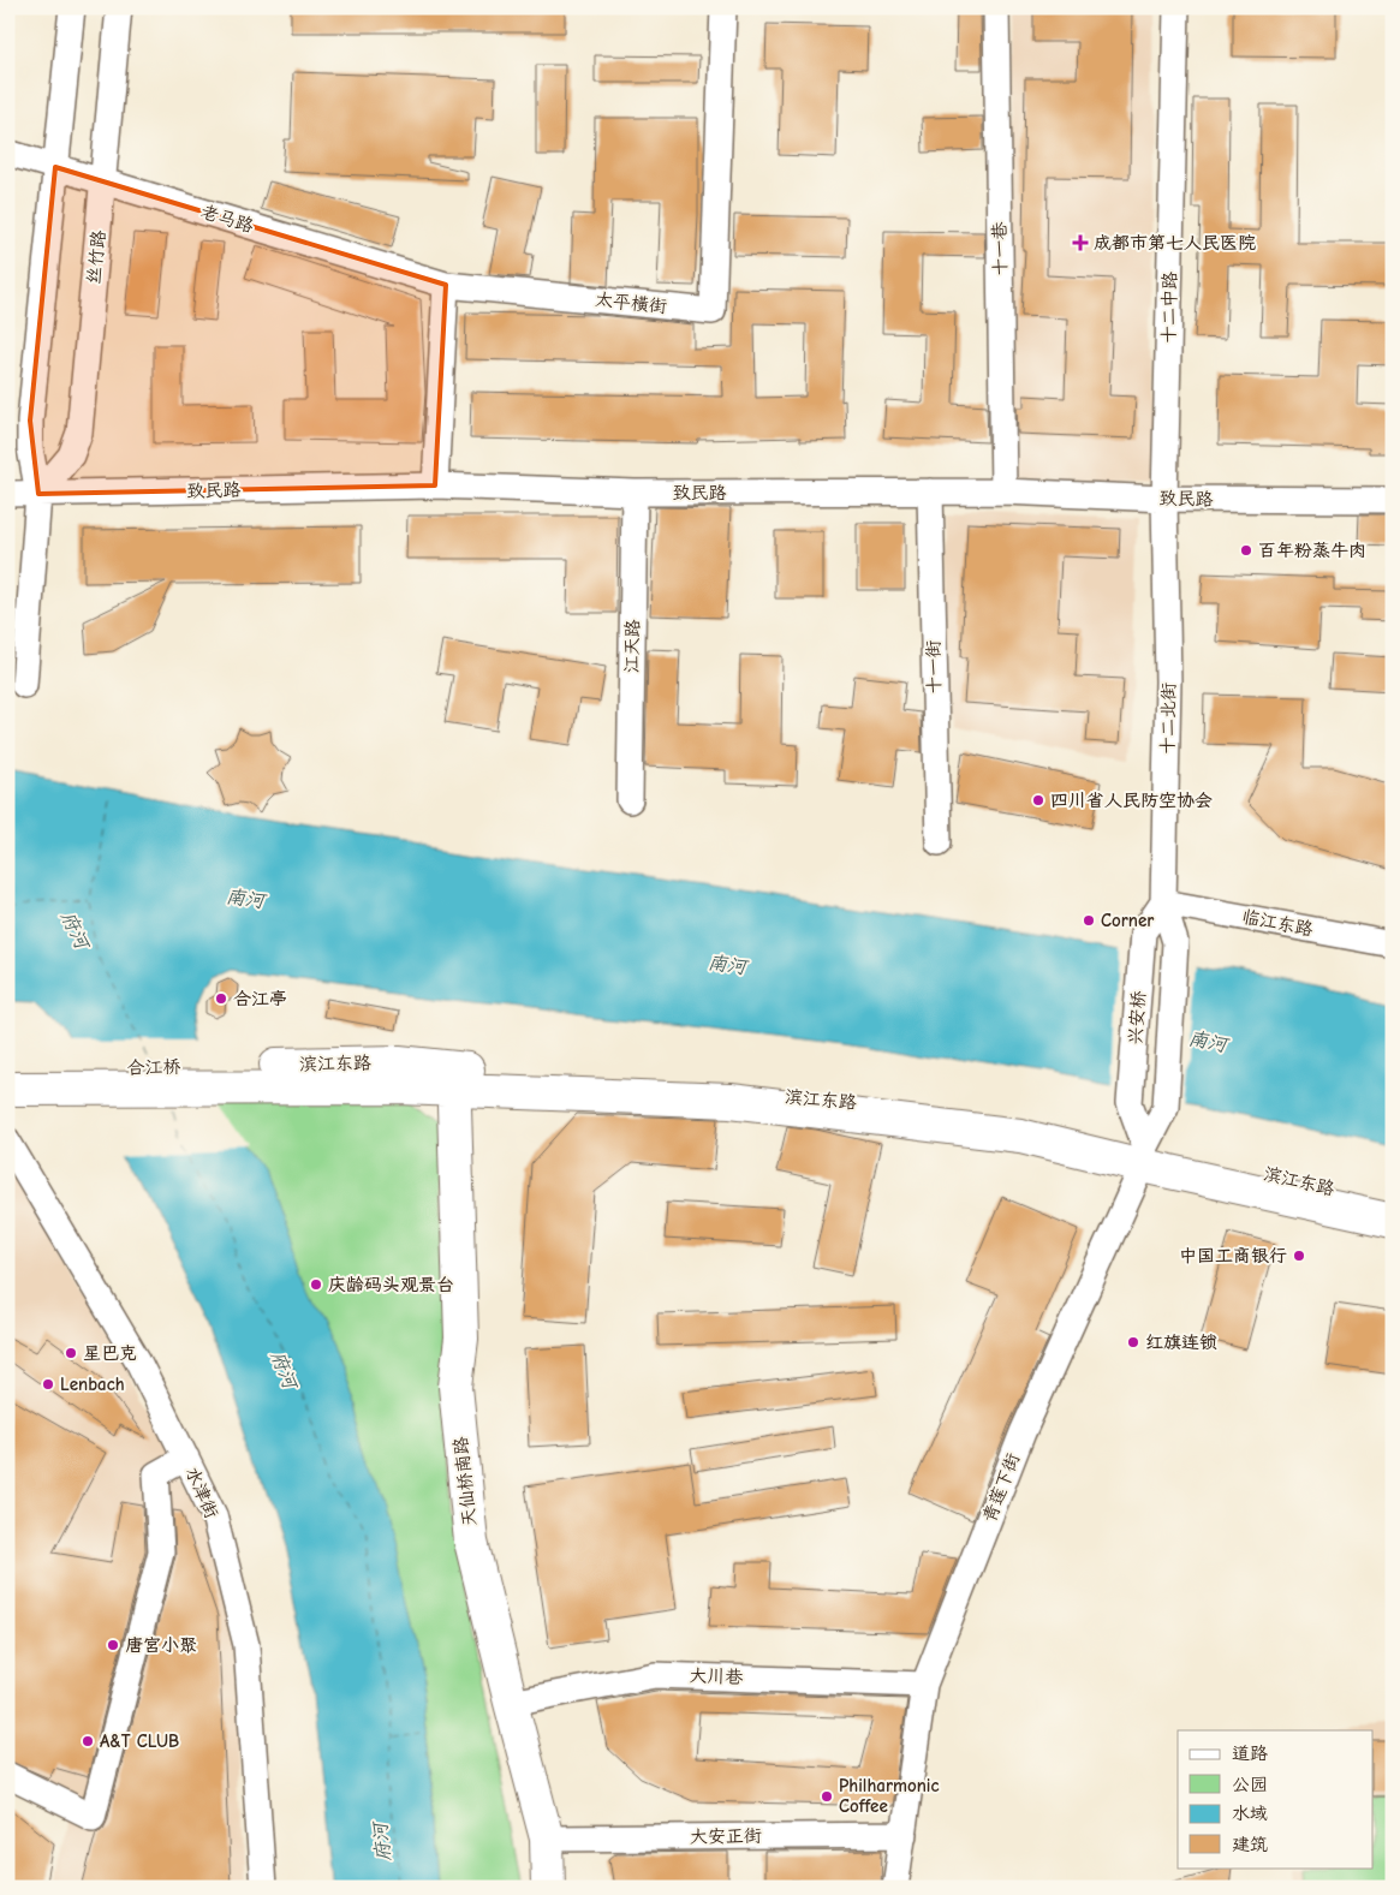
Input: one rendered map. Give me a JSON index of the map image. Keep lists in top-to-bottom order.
{
  "streets": {
    "main road": ["滨江东路", "合江桥", "天仙桥南路"],
    "street": [
      "老马路",
      "十一巷",
      "丝竹路",
      "太平横街",
      "十二中路",
      "致民路",
      "江天路",
      "十一街",
      "十二北街",
      "临江东路",
      "兴安桥",
      "青莲下街",
      "水津街",
      "大川巷",
      "大安正街"
    ]
  },
  "crossings": [
    ["老马路", "丝竹路"],
    ["老马路", "太平横街"],
    ["十一巷", "致民路"],
    ["丝竹路", "致民路"],
    ["十二中路", "致民路"],
    ["十二中路", "十二北街"],
    ["致民路", "江天路"],
    ["致民路", "十一街"],
    ["致民路", "十二北街"],
    ["十二北街", "临江东路"],
    ["十二北街", "兴安桥"],
    ["十二北街", "青莲下街"],
    ["临江东路", "兴安桥"],
    ["临江东路", "青莲下街"],
    ["兴安桥", "滨江东路"],
    ["兴安桥", "青莲下街"],
    ["滨江东路", "合江桥"],
    ["滨江东路", "天仙桥南路"],
    ["滨江东路", "青莲下街"],
    ["天仙桥南路", "大川巷"],
    ["天仙桥南路", "大安正街"],
    ["青莲下街", "大川巷"],
    ["青莲下街", "大安正街"]
  ],
  "water": ["南河", "府河"],
  "places": {
    "health": ["成都市第七人民医院"],
    "other": [
      "百年粉蒸牛肉",
      "四川省人民防空协会",
      "Corner",
      "合江亭",
      "中国工商银行",
      "庆龄码头观景台",
      "红旗连锁",
      "星巴克",
      "Lenbach",
      "唐宫小聚",
      "A&T CLUB",
      "Philharmonic Coffee"
    ]
  },
  "legend": [
    "道路",
    "公园",
    "水域",
    "建筑"
  ]
}
